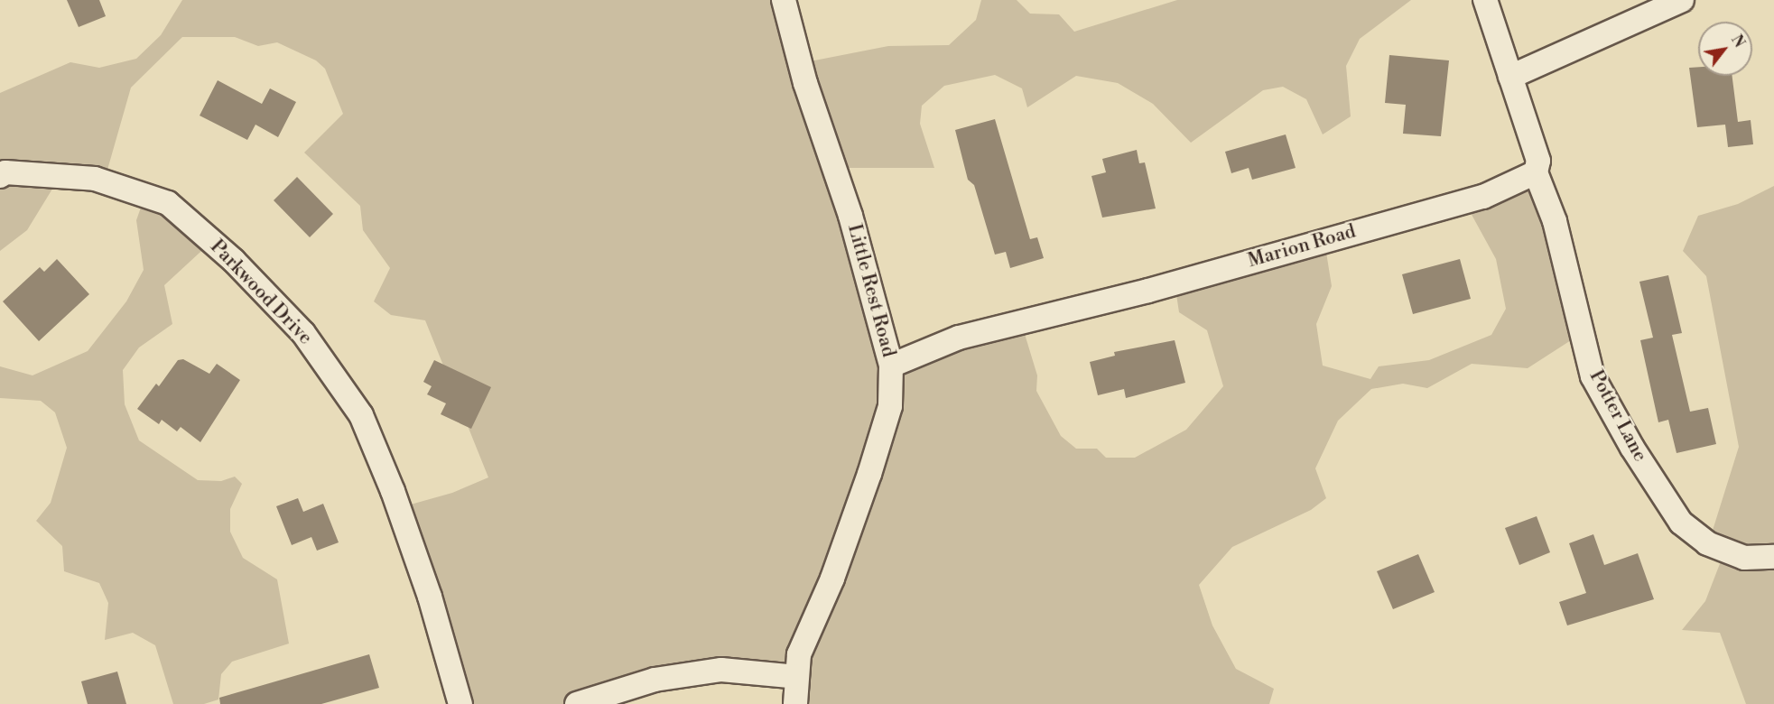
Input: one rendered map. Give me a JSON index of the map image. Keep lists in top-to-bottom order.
{
  "streets": {
    "street": [
      "Marion Road",
      "Little Rest Road",
      "Parkwood Drive",
      "Potter Lane"
    ]
  },
  "crossings": [
    ["Marion Road", "Little Rest Road"],
    ["Marion Road", "Potter Lane"]
  ],
  "north": "top right"
}
